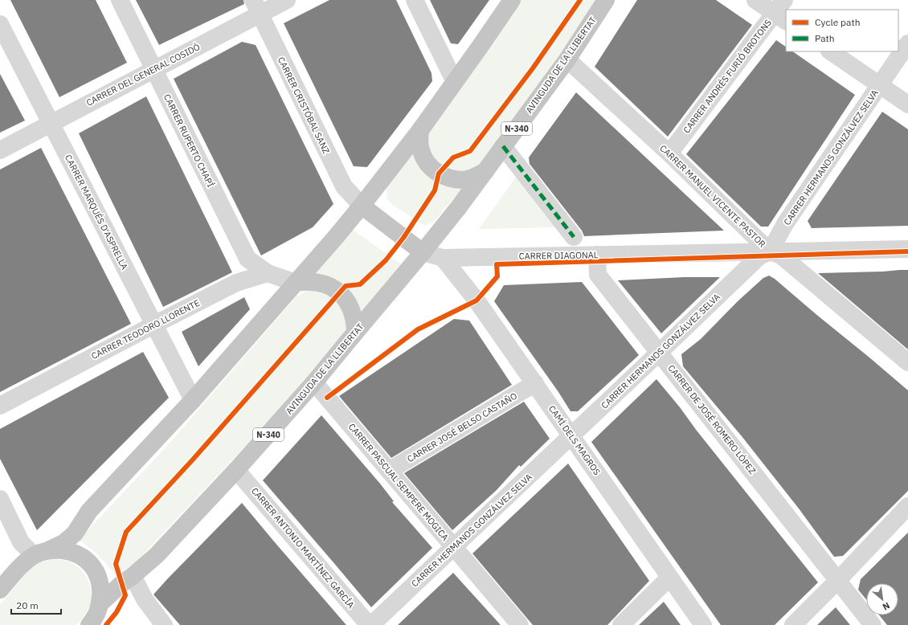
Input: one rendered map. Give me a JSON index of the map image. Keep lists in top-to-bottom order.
{
  "streets": {
    "highway": ["AVINGUDA DE LA LLIBERTAT", "N-340"],
    "street": [
      "CARRER DEL GENERAL COSIDÓ",
      "CARRER ANDRÉS FURIÓ BROTONS",
      "CARRER CRISTÓBAL SANZ",
      "CARRER RUPERTO CHAPÍ",
      "CARRER HERMANOS GONZÁLVEZ SELVA",
      "CARRER MANUEL VICENTE PASTOR",
      "CARRER MARQUÉS D'ASPRELLA",
      "CARRER DIAGONAL",
      "CARRER TEODORO LLORENTE",
      "CARRER DE JOSÉ ROMERO LÓPEZ",
      "CARRER JOSÉ BELSO CASTAÑO",
      "CAMÍ DELS MAGROS",
      "CARRER PASCUAL SEMPERE MOGICA",
      "CARRER ANTONIO MARTÍNEZ GARCÍA"
    ]
  },
  "crossings": [
    ["AVINGUDA DE LA LLIBERTAT", "N-340"],
    ["AVINGUDA DE LA LLIBERTAT", "CARRER MANUEL VICENTE PASTOR"],
    ["AVINGUDA DE LA LLIBERTAT", "CARRER DIAGONAL"],
    ["AVINGUDA DE LA LLIBERTAT", "CARRER PASCUAL SEMPERE MOGICA"],
    ["AVINGUDA DE LA LLIBERTAT", "CARRER ANTONIO MARTÍNEZ GARCÍA"],
    ["CARRER DEL GENERAL COSIDÓ", "CARRER CRISTÓBAL SANZ"],
    ["CARRER DEL GENERAL COSIDÓ", "CARRER RUPERTO CHAPÍ"],
    ["CARRER DEL GENERAL COSIDÓ", "CARRER MARQUÉS D'ASPRELLA"],
    ["CARRER ANDRÉS FURIÓ BROTONS", "CARRER MANUEL VICENTE PASTOR"],
    ["CARRER RUPERTO CHAPÍ", "CARRER TEODORO LLORENTE"],
    ["CARRER HERMANOS GONZÁLVEZ SELVA", "CARRER MANUEL VICENTE PASTOR"],
    ["CARRER HERMANOS GONZÁLVEZ SELVA", "CARRER DIAGONAL"],
    ["CARRER HERMANOS GONZÁLVEZ SELVA", "CARRER DE JOSÉ ROMERO LÓPEZ"],
    ["CARRER HERMANOS GONZÁLVEZ SELVA", "CAMÍ DELS MAGROS"],
    ["CARRER HERMANOS GONZÁLVEZ SELVA", "CARRER PASCUAL SEMPERE MOGICA"],
    ["CARRER MANUEL VICENTE PASTOR", "CARRER DIAGONAL"],
    ["CARRER MARQUÉS D'ASPRELLA", "CARRER TEODORO LLORENTE"],
    ["CARRER DIAGONAL", "CARRER DE JOSÉ ROMERO LÓPEZ"],
    ["CARRER DIAGONAL", "CAMÍ DELS MAGROS"],
    ["CARRER JOSÉ BELSO CASTAÑO", "CAMÍ DELS MAGROS"],
    ["CARRER JOSÉ BELSO CASTAÑO", "CARRER PASCUAL SEMPERE MOGICA"]
  ],
  "legend": ["Cycle path", "Path"],
  "scale_bar": "20 m",
  "north": "bottom right"
}
